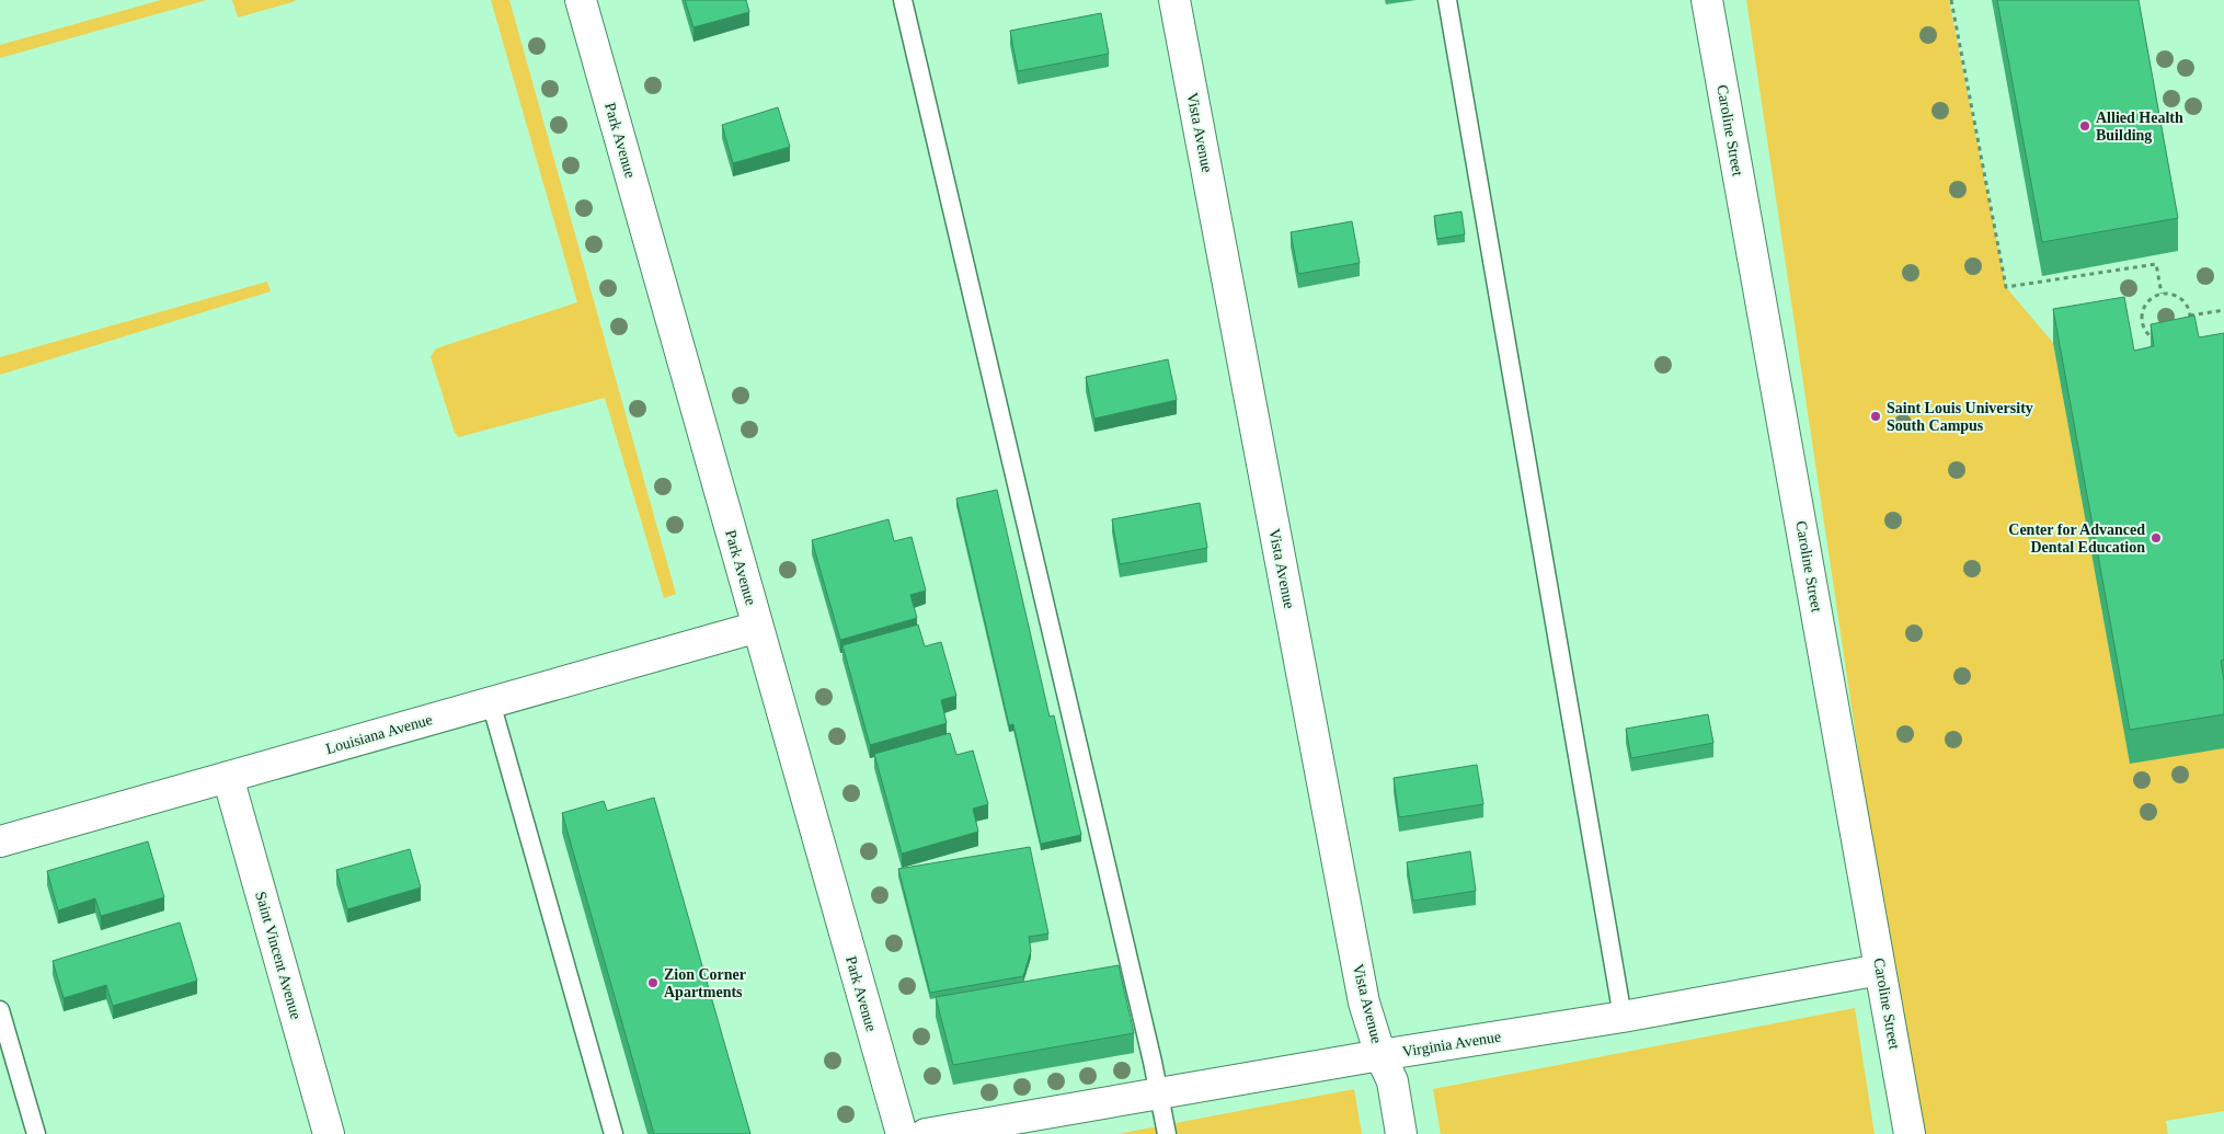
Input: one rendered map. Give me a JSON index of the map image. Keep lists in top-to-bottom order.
{
  "streets": {
    "street": [
      "Caroline Street",
      "Vista Avenue",
      "Park Avenue",
      "Louisiana Avenue",
      "Saint Vincent Avenue",
      "Virginia Avenue"
    ]
  },
  "crossings": [
    ["Caroline Street", "Virginia Avenue"],
    ["Vista Avenue", "Virginia Avenue"],
    ["Park Avenue", "Louisiana Avenue"],
    ["Louisiana Avenue", "Saint Vincent Avenue"]
  ],
  "places": [
    "Allied Health Building",
    "Saint Louis University South Campus",
    "Center for Advanced Dental Education",
    "Zion Corner Apartments"
  ]
}
